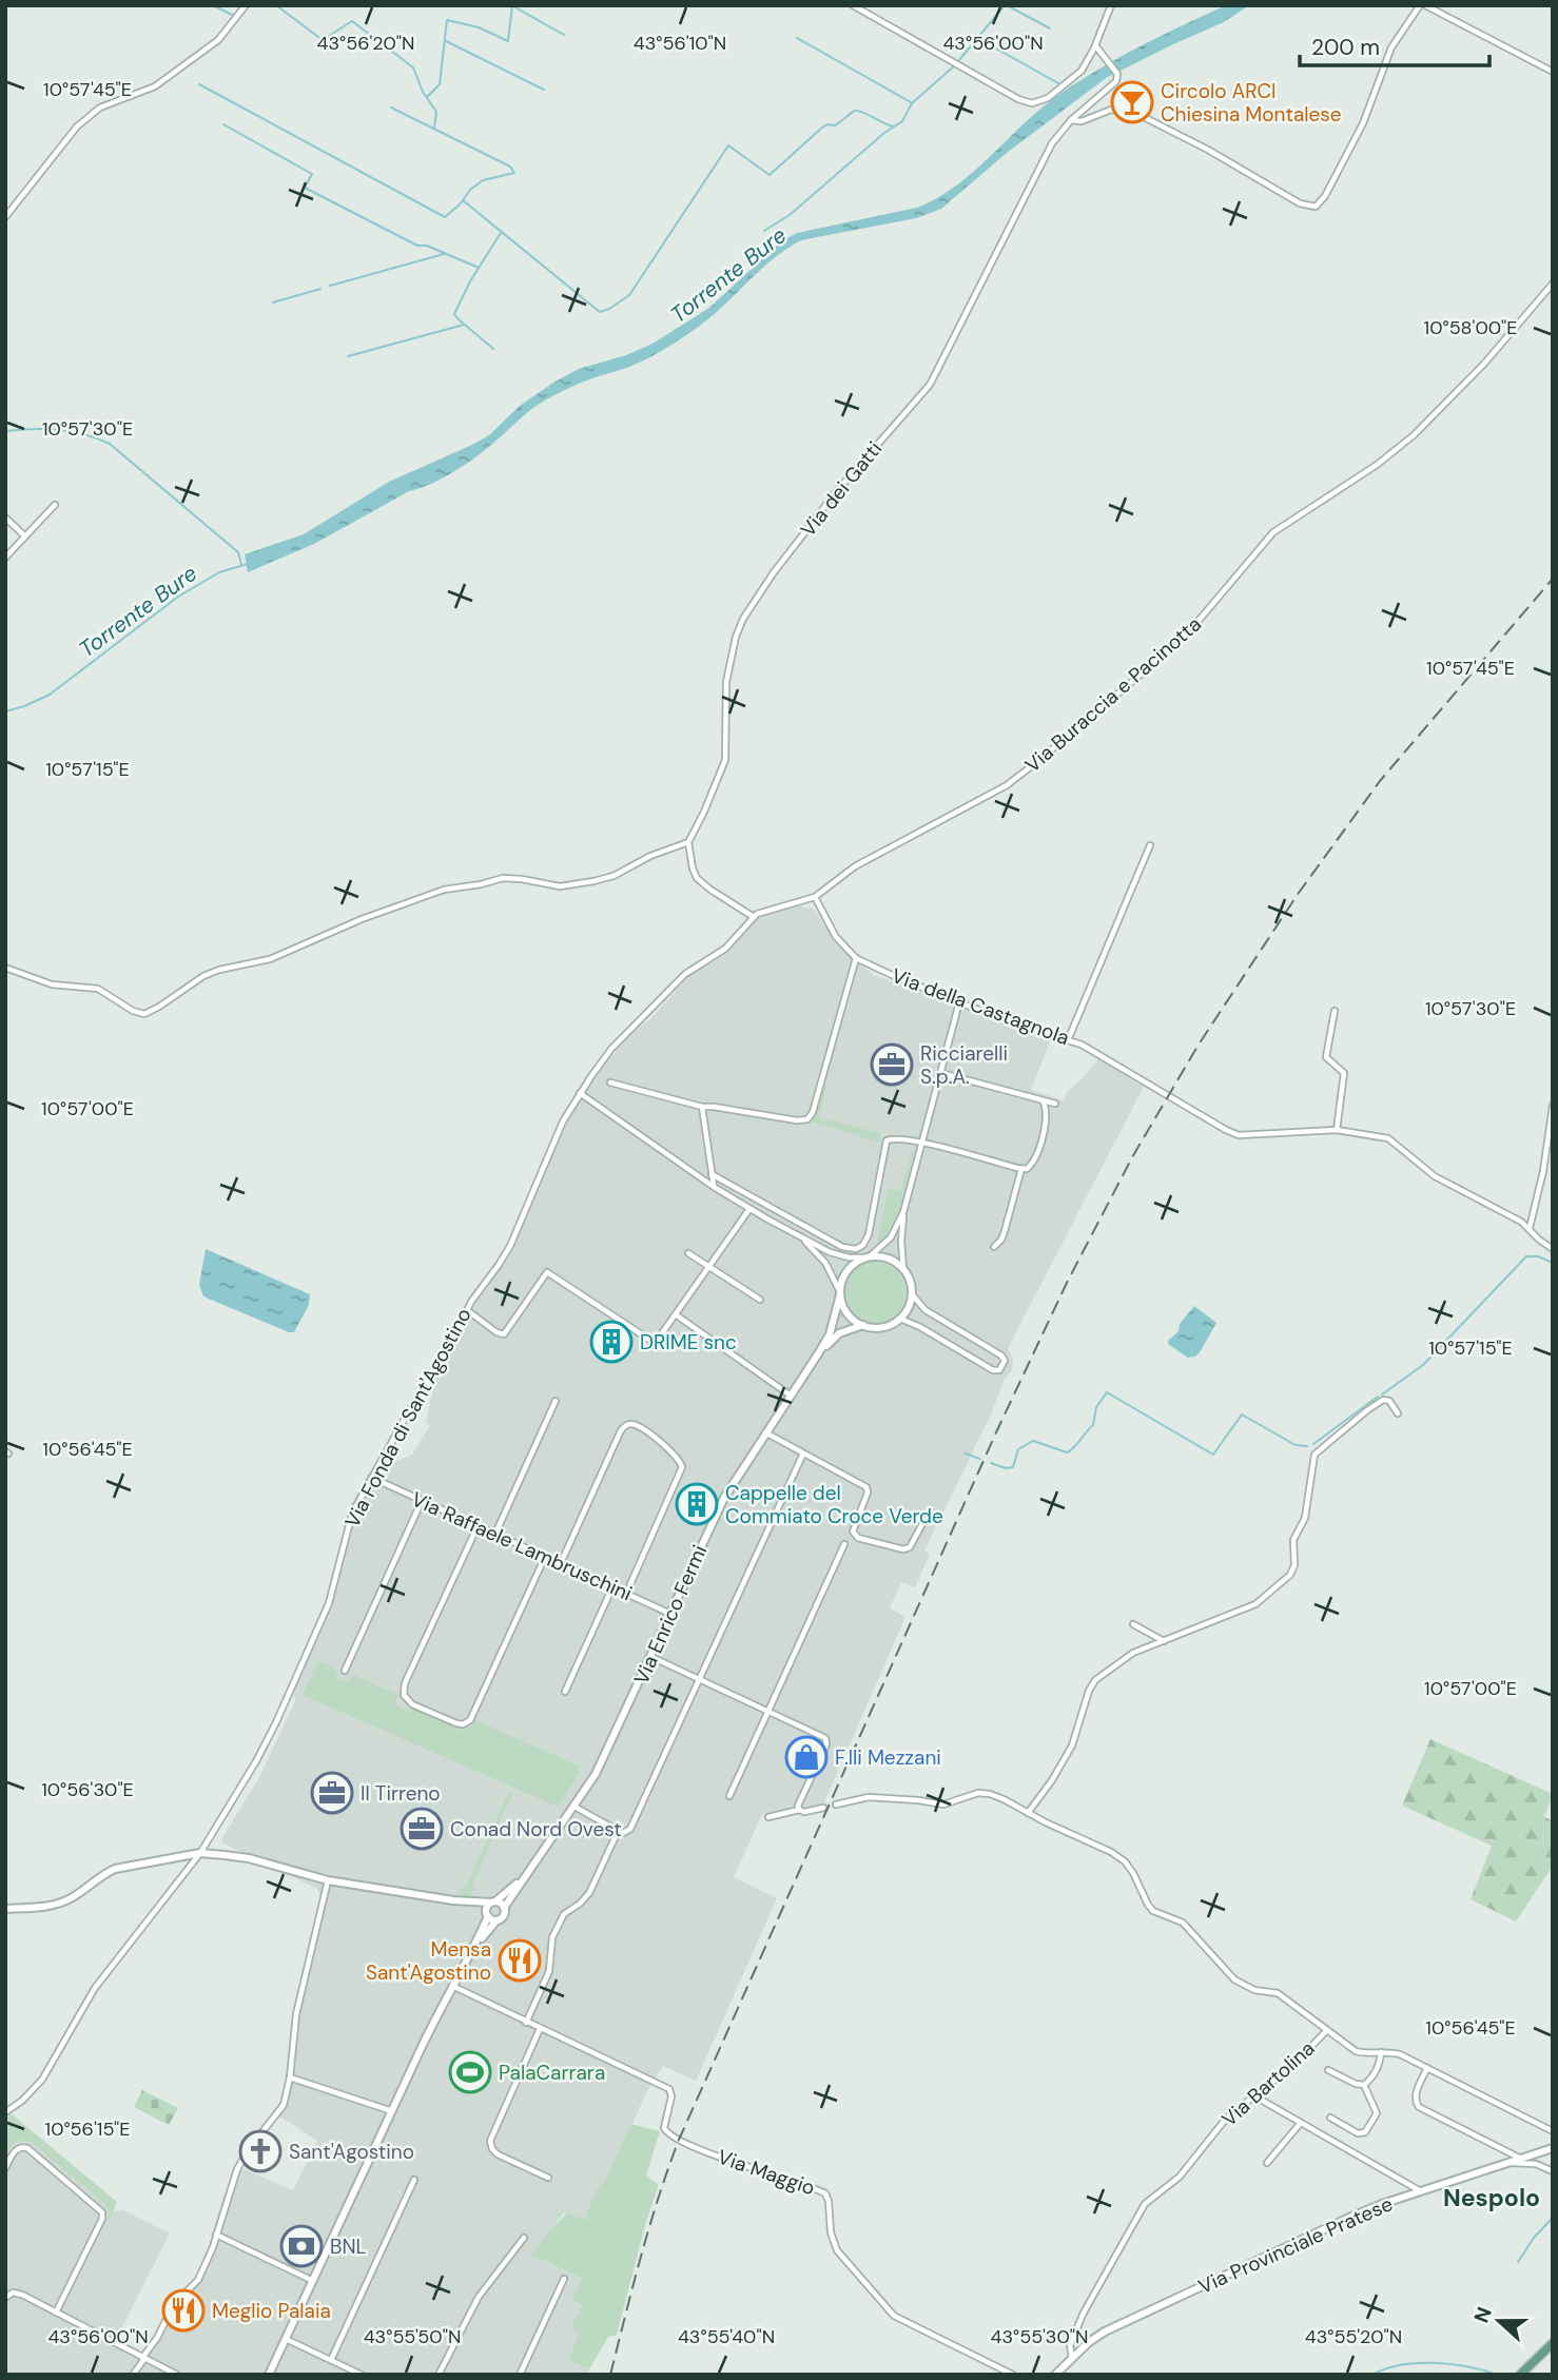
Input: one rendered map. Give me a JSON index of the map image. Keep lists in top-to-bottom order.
{
  "streets": {
    "street": [
      "Via dei Gatti",
      "Via Buraccia e Pacinotta",
      "Via della Castagnola",
      "Via Fonda di Sant'Agostino",
      "Via Raffaele Lambruschini",
      "Via Enrico Fermi",
      "Via Bartolina",
      "Via Maggio",
      "Via Provinciale Pratese"
    ]
  },
  "crossings": [
    ["Via Buraccia e Pacinotta", "Via della Castagnola"],
    ["Via Buraccia e Pacinotta", "Via Fonda di Sant'Agostino"],
    ["Via Fonda di Sant'Agostino", "Via Raffaele Lambruschini"],
    ["Via Raffaele Lambruschini", "Via Enrico Fermi"],
    ["Via Bartolina", "Via Provinciale Pratese"]
  ],
  "districts": ["Nespolo"],
  "water": ["Torrente Bure"],
  "places": {
    "bar": ["Circolo ARCI Chiesina Montalese"],
    "office": ["Ricciarelli S.p.A.", "Il Tirreno", "Conad Nord Ovest"],
    "building": ["DRIME snc", "Cappelle del Commiato Croce Verde"],
    "shop": ["F.lli Mezzani"],
    "restaurant": ["Mensa Sant'Agostino", "Meglio Palaia"],
    "sports": ["PalaCarrara"],
    "church": ["Sant'Agostino"],
    "bank": ["BNL"]
  },
  "scale_bar": "200 m",
  "north": "left",
  "coordinates": [
    "43°56'20\"N",
    "43°56'10\"N",
    "43°56'00\"N",
    "10°57'45\"E",
    "10°58'00\"E",
    "10°57'30\"E",
    "10°57'15\"E",
    "10°57'00\"E",
    "10°56'45\"E",
    "10°56'30\"E",
    "10°56'15\"E",
    "43°55'50\"N",
    "43°55'40\"N",
    "43°55'30\"N",
    "43°55'20\"N"
  ]
}
